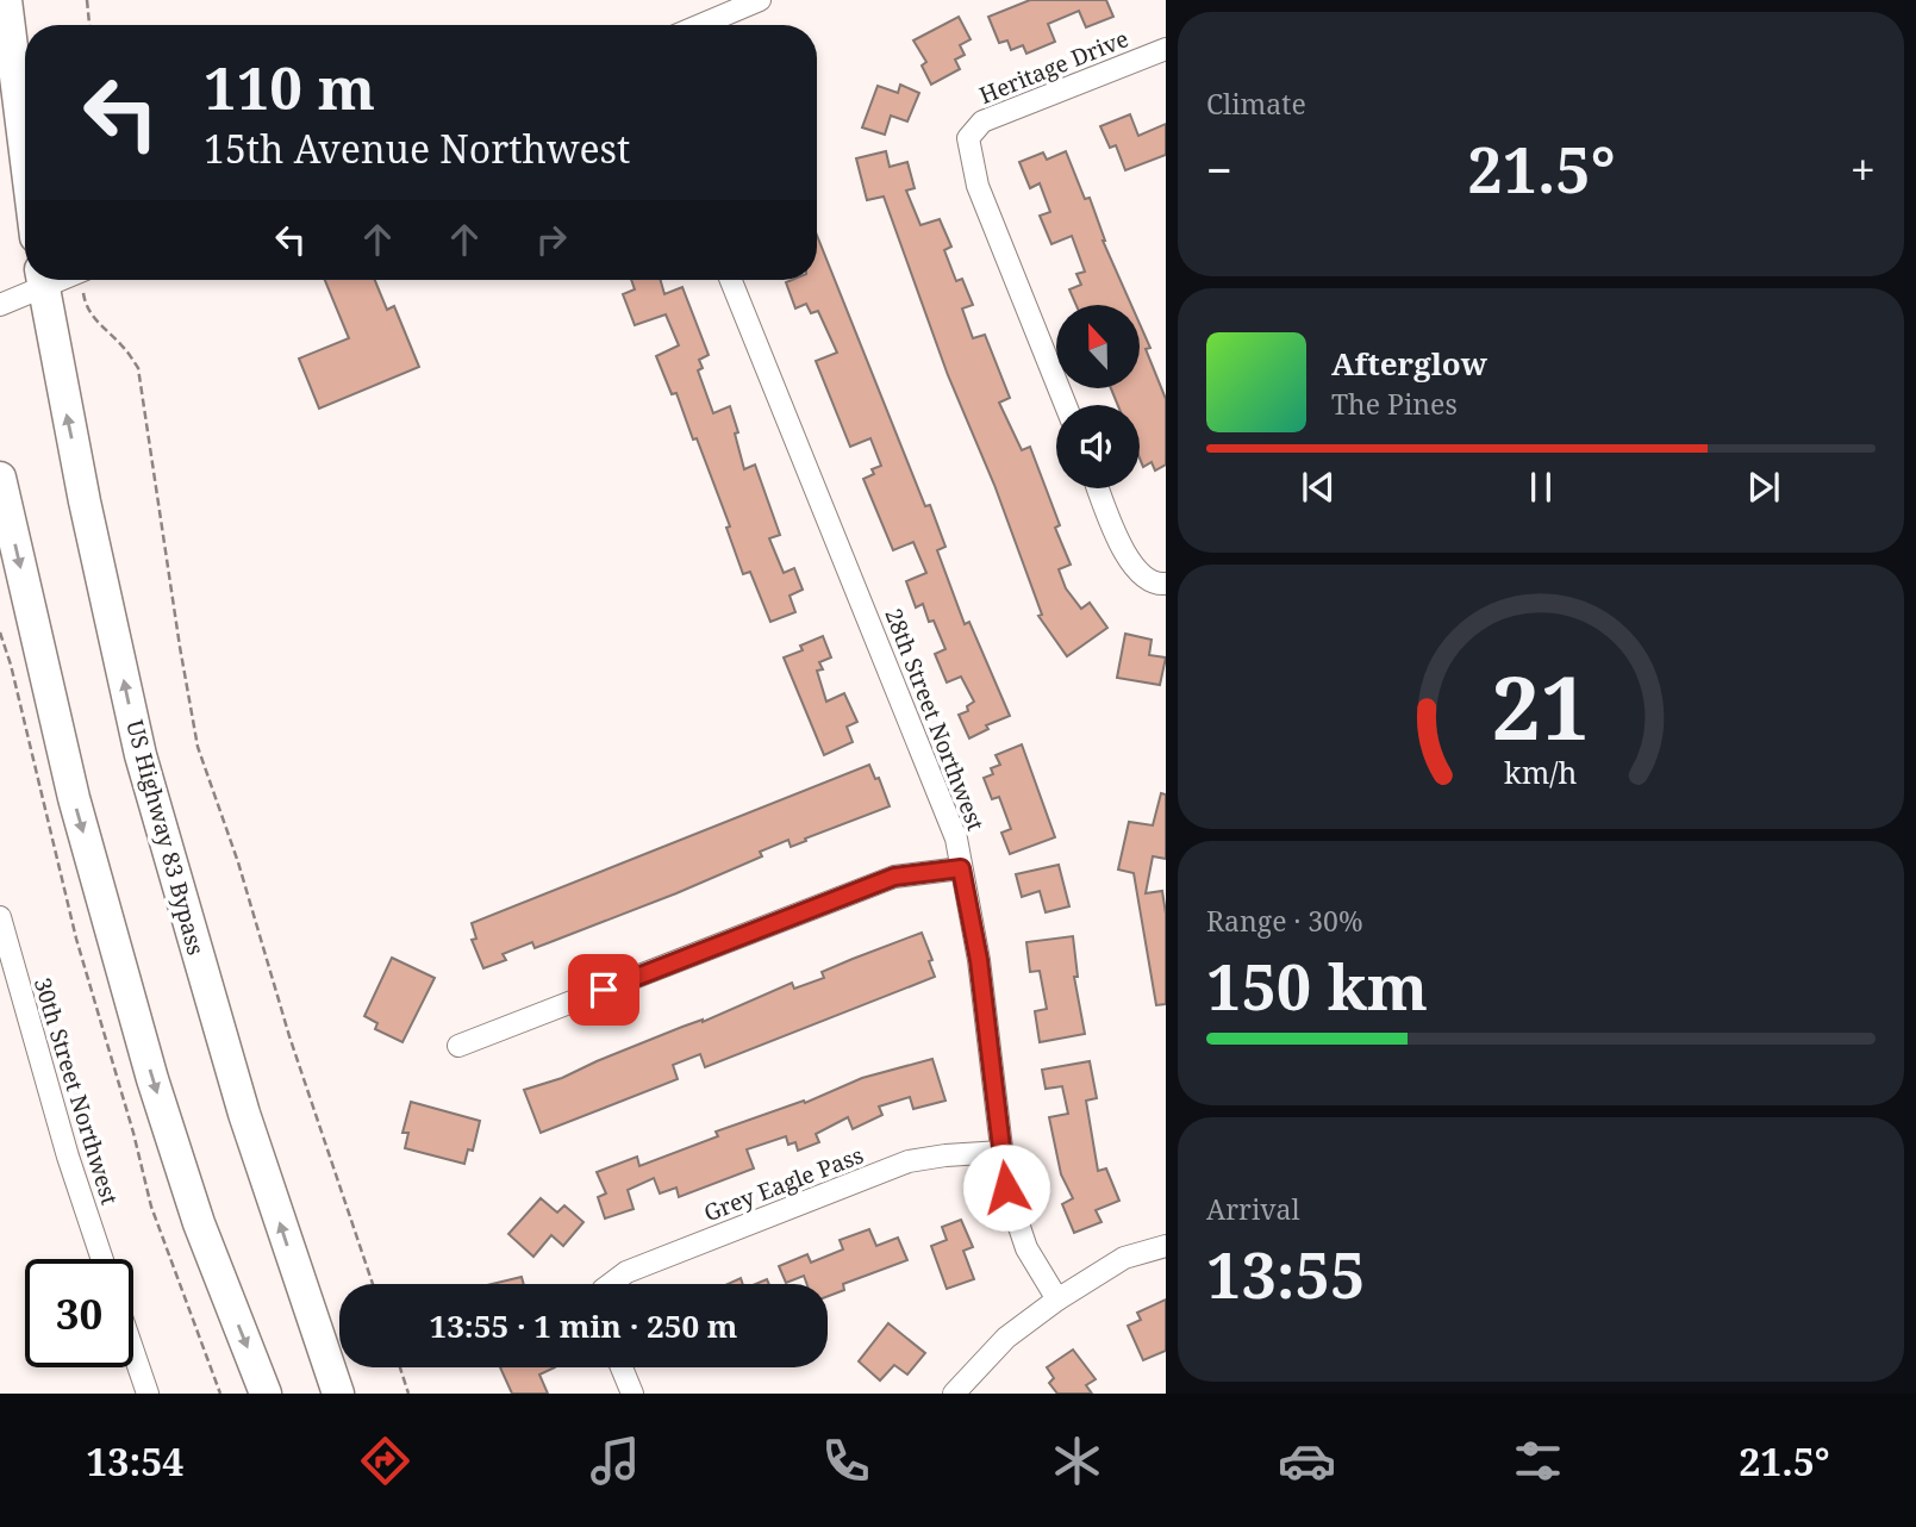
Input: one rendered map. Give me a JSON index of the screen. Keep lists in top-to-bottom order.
{
  "streets": {
    "highway": ["US Highway 83 Bypass"],
    "street": [
      "Heritage Drive",
      "28th Street Northwest",
      "30th Street Northwest",
      "Grey Eagle Pass"
    ]
  },
  "crossings": [
    ["28th Street Northwest", "Grey Eagle Pass"]
  ],
  "north": "top",
  "page": {
    "tile": [
      "Climate",
      ["Range · 30%", "150 km"],
      ["Arrival", "13:55"]
    ],
    "turn": ["110 m", "15th Avenue Northwest"],
    "heat": ["−", "21.5°", "+"],
    "song": ["Afterglow", "The Pines"],
    "limit": "30",
    "trip": "13:55 · 1 min · 250 m",
    "tabs": ["13:54", "21.5°"],
    "gauge": ["21", "km/h"]
  }
}
